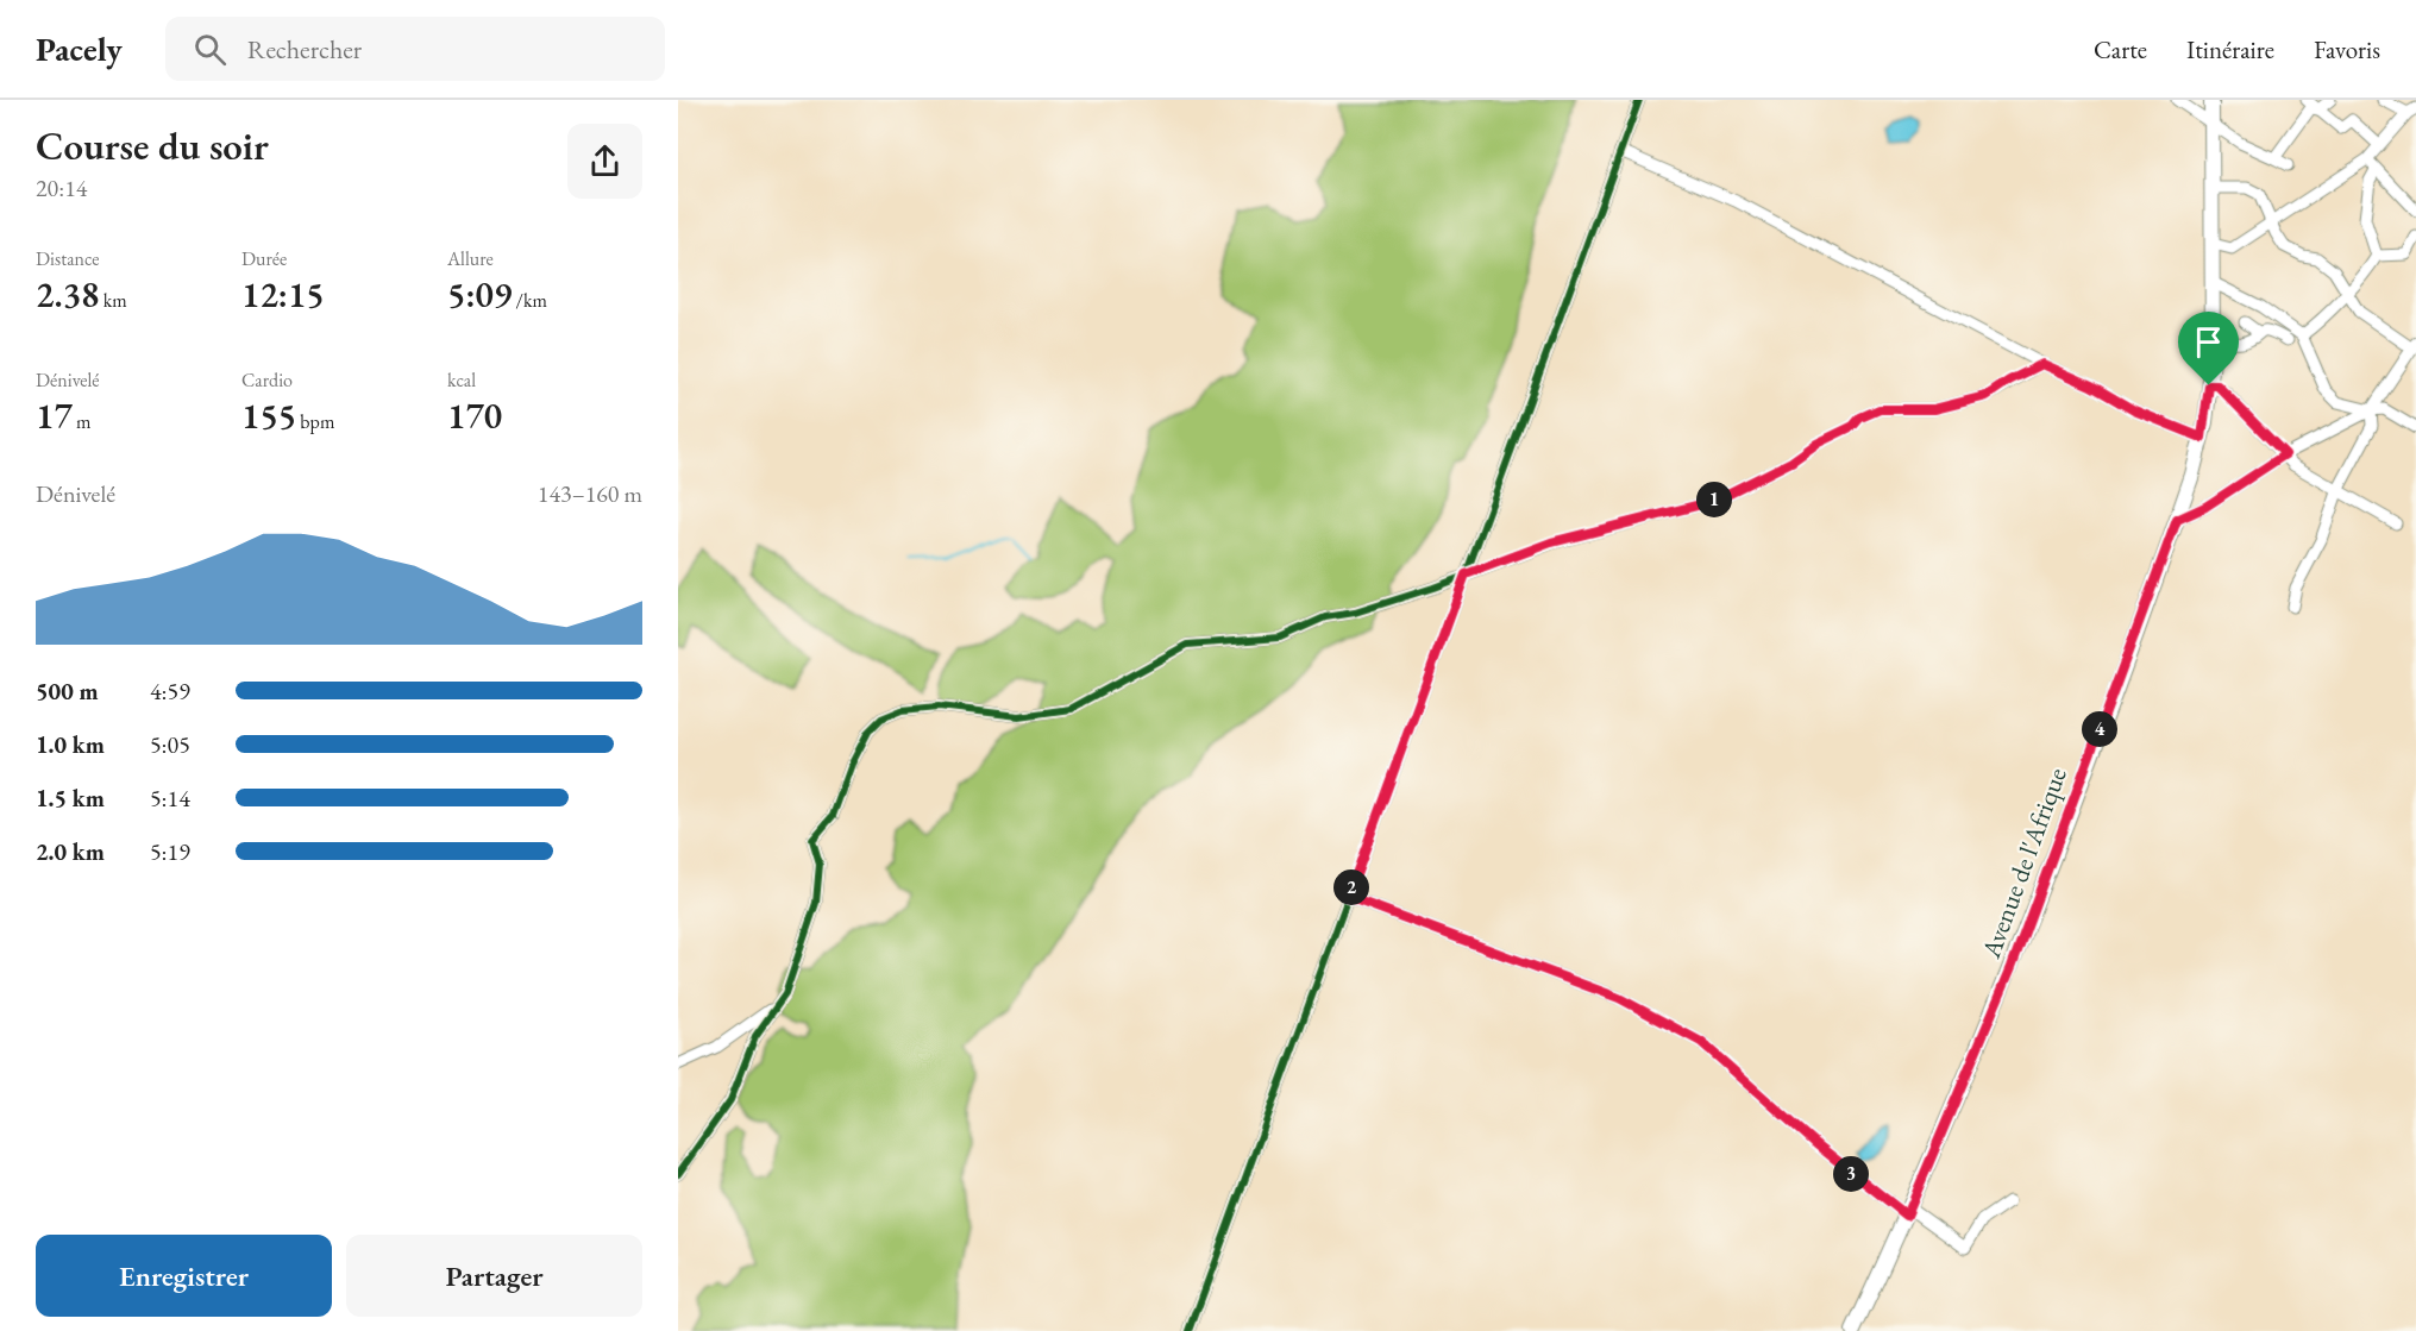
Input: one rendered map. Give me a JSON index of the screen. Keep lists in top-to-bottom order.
{
  "streets": {
    "main road": ["Avenue de l'Afrique"]
  },
  "page": {
    "header": "Pacely",
    "search": "Rechercher",
    "nav": ["Carte", "Itinéraire", "Favoris"],
    "heading": ["Course du soir", "20:14"],
    "stats": [
      ["Distance", "2.38 km"],
      ["Durée", "12:15"],
      ["Allure", "5:09 /km"],
      ["Dénivelé", "17 m"],
      ["Cardio", "155 bpm"],
      ["kcal", "170"]
    ],
    "chart": ["Dénivelé", "143–160 m"],
    "pins": [
      "1",
      "4",
      "2",
      "3"
    ],
    "list": [
      {
        "name": "500 m",
        "note": "4:59"
      },
      {
        "name": "1.0 km",
        "note": "5:05"
      },
      {
        "name": "1.5 km",
        "note": "5:14"
      },
      {
        "name": "2.0 km",
        "note": "5:19"
      }
    ],
    "buttons": ["Enregistrer", "Partager"]
  }
}
